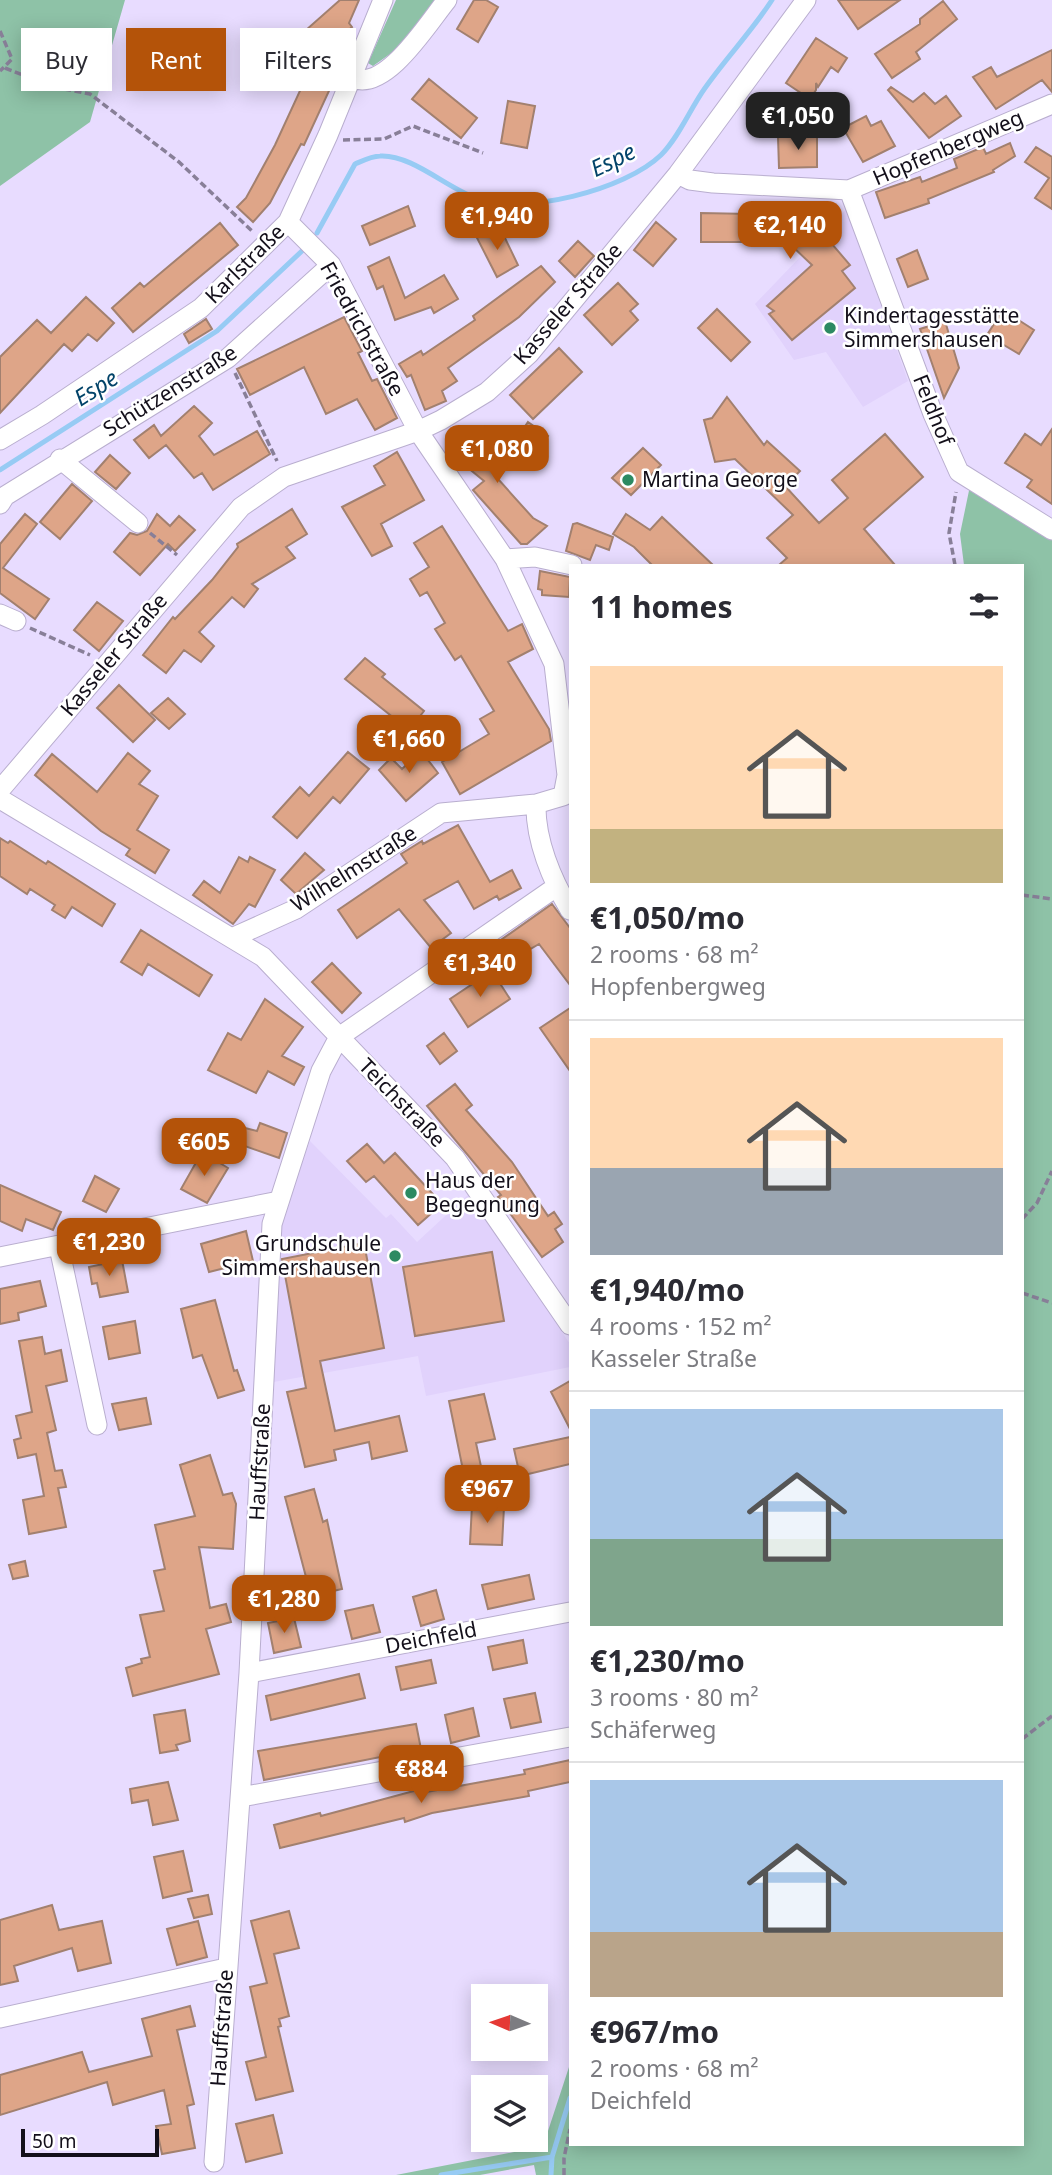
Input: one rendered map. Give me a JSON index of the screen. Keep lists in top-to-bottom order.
{
  "streets": {
    "street": [
      "Hopfenbergweg",
      "Karlstraße",
      "Kasseler Straße",
      "Friedrichstraße",
      "Schützenstraße",
      "Feldhof",
      "Wilhelmstraße",
      "Teichstraße",
      "Hauffstraße",
      "Deichfeld"
    ]
  },
  "crossings": [
    ["Hopfenbergweg", "Kasseler Straße"],
    ["Hopfenbergweg", "Feldhof"],
    ["Karlstraße", "Friedrichstraße"],
    ["Kasseler Straße", "Friedrichstraße"],
    ["Friedrichstraße", "Schützenstraße"],
    ["Friedrichstraße", "Wilhelmstraße"],
    ["Wilhelmstraße", "Teichstraße"],
    ["Teichstraße", "Hauffstraße"],
    ["Hauffstraße", "Deichfeld"]
  ],
  "water": ["Espe"],
  "places": [
    "Kindertagesstätte Simmershausen",
    "Martina George",
    "Haus der Begegnung",
    "Grundschule Simmershausen"
  ],
  "scale_bar": "50 m",
  "north": "left",
  "page": {
    "chip": ["Buy", "Rent", "Filters"],
    "price": [
      "€1,050",
      "€1,940",
      "€2,140",
      "€1,080",
      "€1,660",
      "€1,340",
      "€605",
      "€1,230",
      "€967",
      "€1,280",
      "€884"
    ],
    "heading": "11 homes",
    "list": [
      {
        "name": "€1,050/mo",
        "note": "2 rooms · 68 m² · Hopfenbergweg"
      },
      {
        "name": "€1,940/mo",
        "note": "4 rooms · 152 m² · Kasseler Straße"
      },
      {
        "name": "€1,230/mo",
        "note": "3 rooms · 80 m² · Schäferweg"
      },
      {
        "name": "€967/mo",
        "note": "2 rooms · 68 m² · Deichfeld"
      }
    ],
    "scale": "50 m"
  }
}
